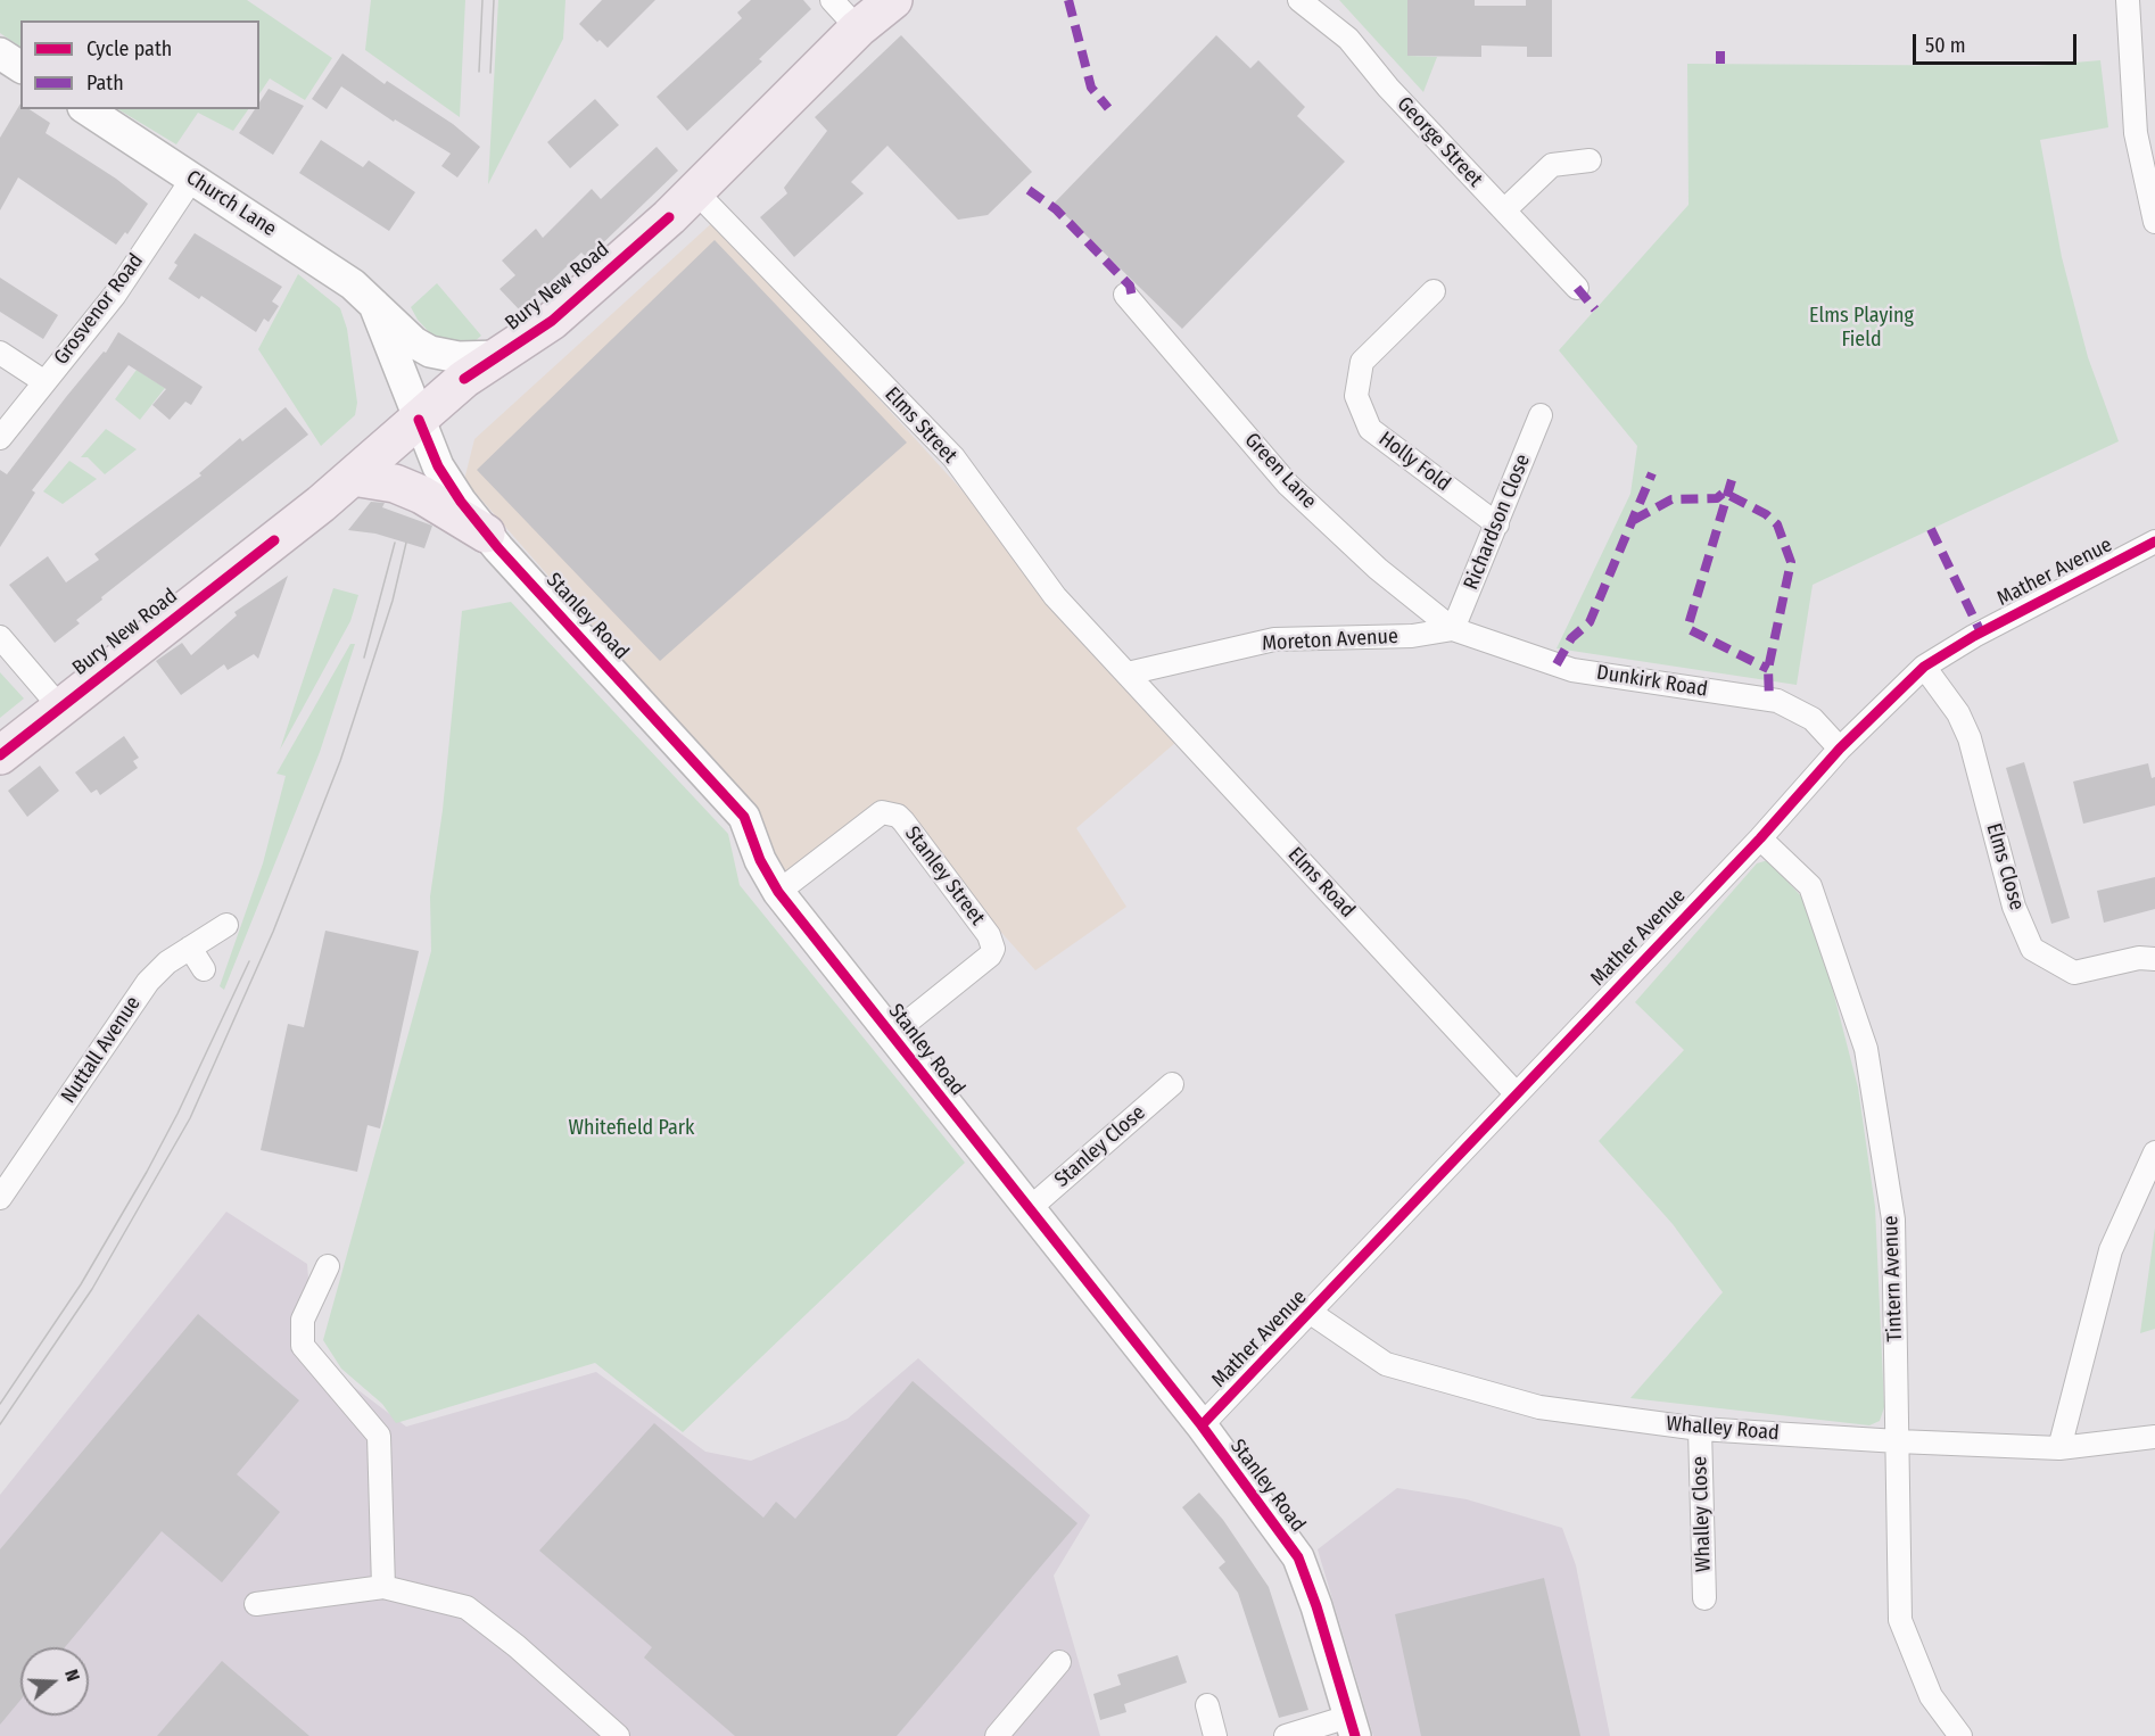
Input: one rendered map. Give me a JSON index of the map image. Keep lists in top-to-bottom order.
{
  "streets": {
    "highway": ["Bury New Road"],
    "street": [
      "George Street",
      "Church Lane",
      "Grosvenor Road",
      "Elms Street",
      "Holly Fold",
      "Green Lane",
      "Richardson Close",
      "Mather Avenue",
      "Stanley Road",
      "Moreton Avenue",
      "Dunkirk Road",
      "Elms Close",
      "Stanley Street",
      "Elms Road",
      "Nuttall Avenue",
      "Stanley Close",
      "Tintern Avenue",
      "Whalley Road",
      "Whalley Close"
    ]
  },
  "crossings": [
    ["Church Lane", "Bury New Road"],
    ["Church Lane", "Grosvenor Road"],
    ["Church Lane", "Stanley Road"],
    ["Bury New Road", "Elms Street"],
    ["Bury New Road", "Stanley Road"],
    ["Elms Street", "Moreton Avenue"],
    ["Elms Street", "Elms Road"],
    ["Holly Fold", "Richardson Close"],
    ["Green Lane", "Richardson Close"],
    ["Green Lane", "Moreton Avenue"],
    ["Green Lane", "Dunkirk Road"],
    ["Richardson Close", "Moreton Avenue"],
    ["Richardson Close", "Dunkirk Road"],
    ["Mather Avenue", "Stanley Road"],
    ["Mather Avenue", "Dunkirk Road"],
    ["Mather Avenue", "Elms Close"],
    ["Mather Avenue", "Elms Road"],
    ["Mather Avenue", "Tintern Avenue"],
    ["Mather Avenue", "Whalley Road"],
    ["Stanley Road", "Stanley Street"],
    ["Stanley Road", "Stanley Close"],
    ["Moreton Avenue", "Dunkirk Road"],
    ["Moreton Avenue", "Elms Road"],
    ["Tintern Avenue", "Whalley Road"],
    ["Whalley Road", "Whalley Close"]
  ],
  "parks": ["Elms Playing Field", "Whitefield Park"],
  "legend": ["Cycle path", "Path"],
  "scale_bar": "50 m",
  "north": "right"
}
